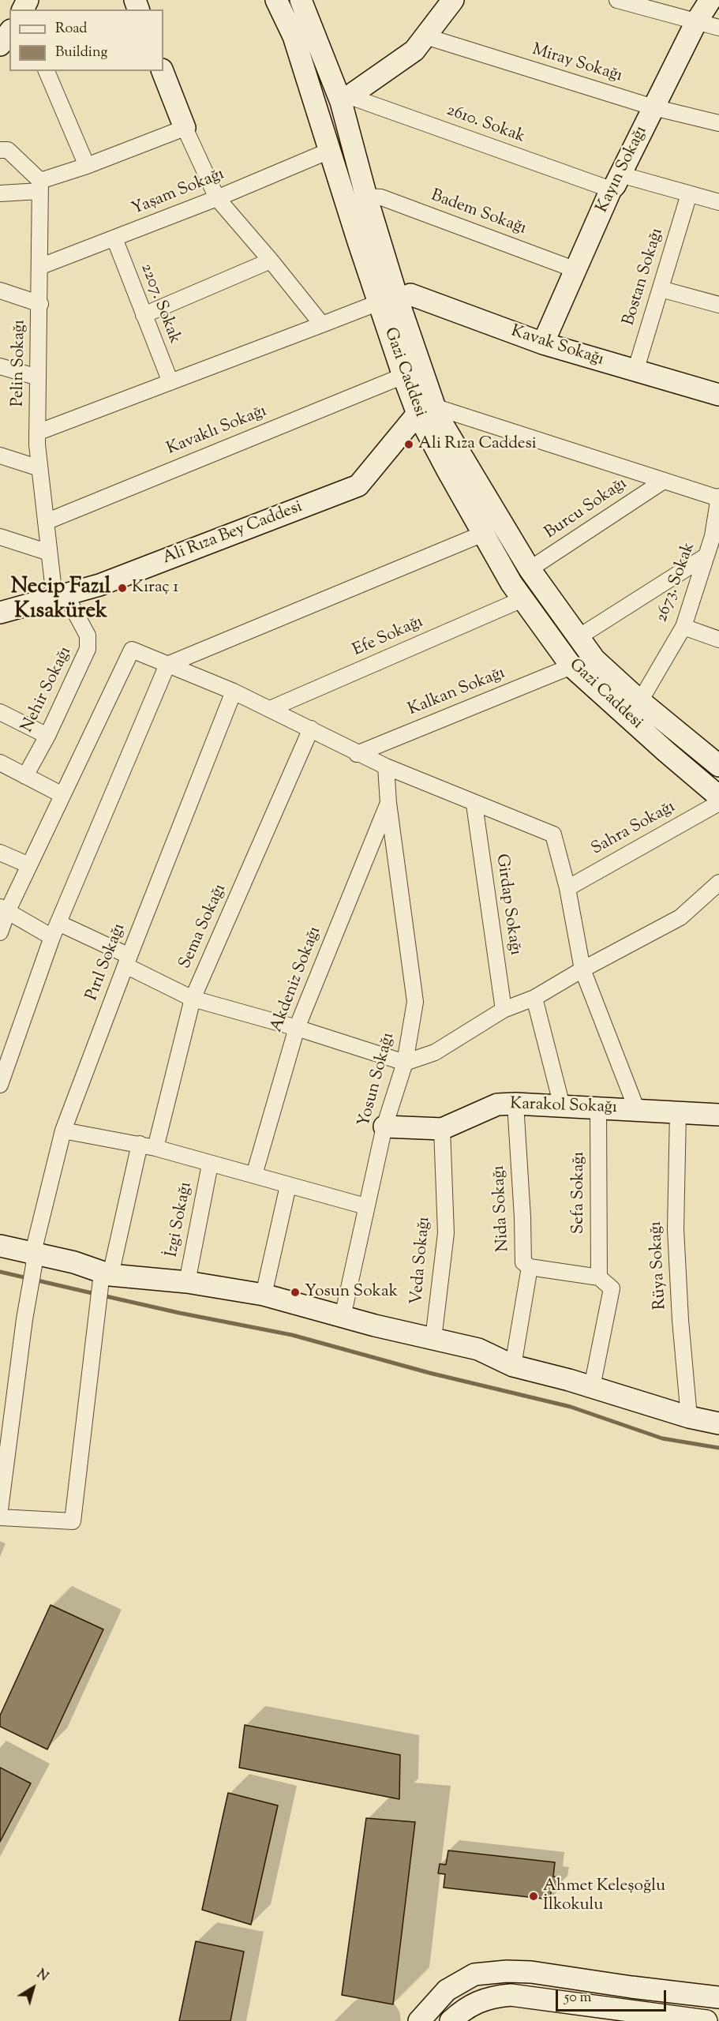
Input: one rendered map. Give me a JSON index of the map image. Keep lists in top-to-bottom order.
{
  "streets": {
    "street": [
      "Miray Sokağı",
      "2610. Sokak",
      "Kayın Sokağı",
      "Yaşam Sokağı",
      "Badem Sokağı",
      "Bostan Sokağı",
      "2207. Sokak",
      "Kavak Sokağı",
      "Pelin Sokağı",
      "Gazi Caddesi",
      "Kavaklı Sokağı",
      "Burcu Sokağı",
      "Ali Rıza Bey Caddesi",
      "2673. Sokak",
      "Efe Sokağı",
      "Nehir Sokağı",
      "Kalkan Sokağı",
      "Sahra Sokağı",
      "Girdap Sokağı",
      "Sema Sokağı",
      "Pırıl Sokağı",
      "Akdeniz Sokağı",
      "Yosun Sokağı",
      "Karakol Sokağı",
      "Sefa Sokağı",
      "Nida Sokağı",
      "İzgi Sokağı",
      "Veda Sokağı",
      "Rüya Sokağı"
    ]
  },
  "crossings": [
    ["Miray Sokağı", "Kayın Sokağı"],
    ["2610. Sokak", "Kayın Sokağı"],
    ["2610. Sokak", "Bostan Sokağı"],
    ["2610. Sokak", "Gazi Caddesi"],
    ["Kayın Sokağı", "Badem Sokağı"],
    ["Kayın Sokağı", "Kavak Sokağı"],
    ["Yaşam Sokağı", "2207. Sokak"],
    ["Yaşam Sokağı", "Pelin Sokağı"],
    ["Yaşam Sokağı", "Gazi Caddesi"],
    ["Badem Sokağı", "Gazi Caddesi"],
    ["Bostan Sokağı", "Kavak Sokağı"],
    ["Kavak Sokağı", "Gazi Caddesi"],
    ["Pelin Sokağı", "Kavaklı Sokağı"],
    ["Pelin Sokağı", "Ali Rıza Bey Caddesi"],
    ["Pelin Sokağı", "Nehir Sokağı"],
    ["Gazi Caddesi", "Kavaklı Sokağı"],
    ["Gazi Caddesi", "Burcu Sokağı"],
    ["Gazi Caddesi", "Ali Rıza Bey Caddesi"],
    ["Gazi Caddesi", "2673. Sokak"],
    ["Gazi Caddesi", "Efe Sokağı"],
    ["Gazi Caddesi", "Kalkan Sokağı"],
    ["Ali Rıza Bey Caddesi", "Nehir Sokağı"],
    ["Akdeniz Sokağı", "Yosun Sokağı"],
    ["Yosun Sokağı", "Karakol Sokağı"],
    ["Karakol Sokağı", "Sefa Sokağı"],
    ["Karakol Sokağı", "Nida Sokağı"],
    ["Karakol Sokağı", "Veda Sokağı"],
    ["Karakol Sokağı", "Rüya Sokağı"]
  ],
  "districts": ["Necip Fazıl Kısakürek"],
  "places": [
    "Ali Rıza Caddesi",
    "Kıraç 1",
    "Yosun Sokak",
    "Ahmet Keleşoğlu İlkokulu"
  ],
  "legend": ["Road", "Building"],
  "scale_bar": "50 m",
  "north": "top right"
}
